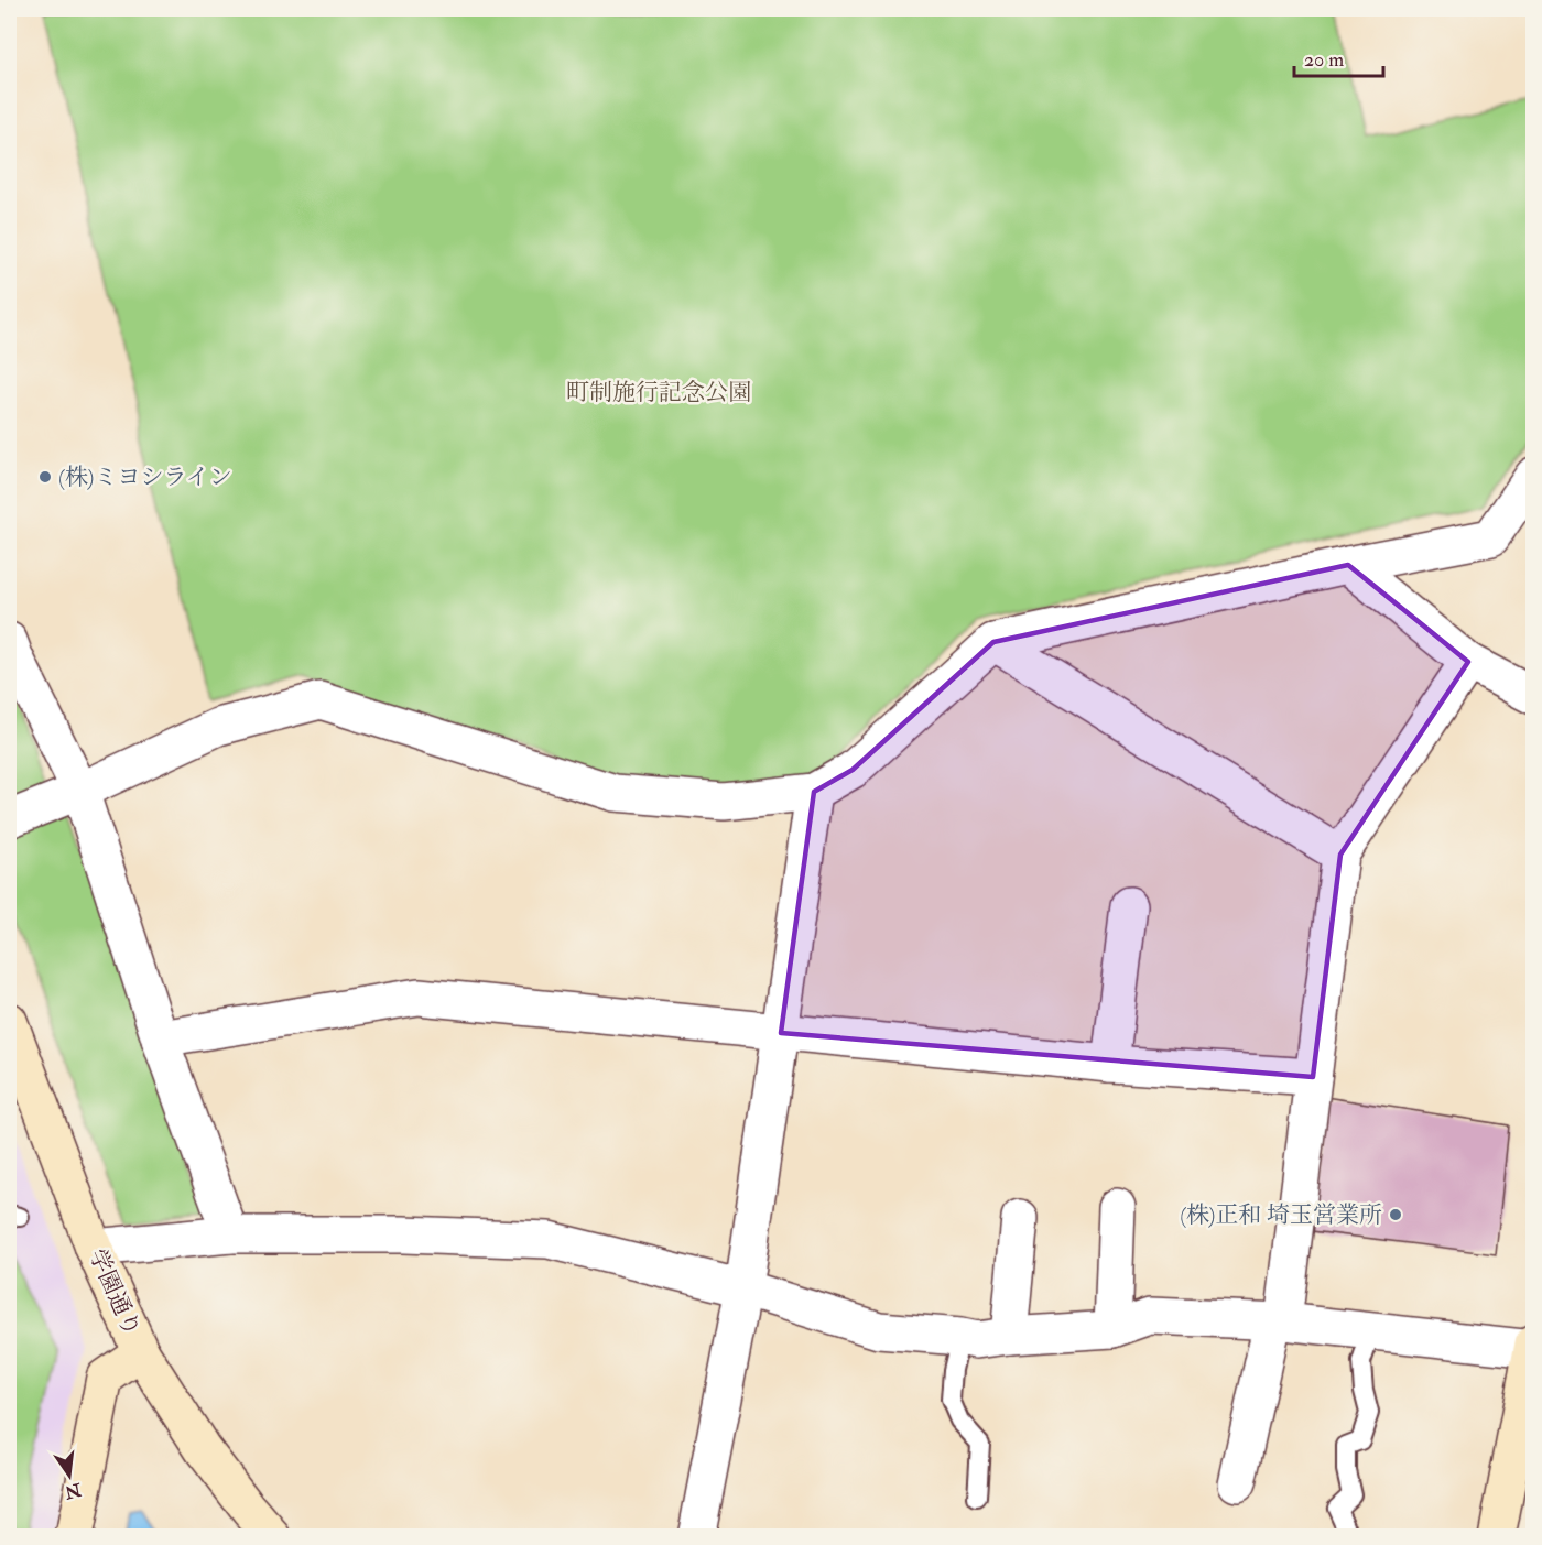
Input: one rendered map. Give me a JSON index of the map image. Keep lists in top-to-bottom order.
{
  "streets": {
    "street": ["学園通り"]
  },
  "parks": ["町制施行記念公園"],
  "places": ["(株)ミヨシライン", "(株)正和 埼玉営業所"],
  "scale_bar": "20 m",
  "north": "bottom"
}
